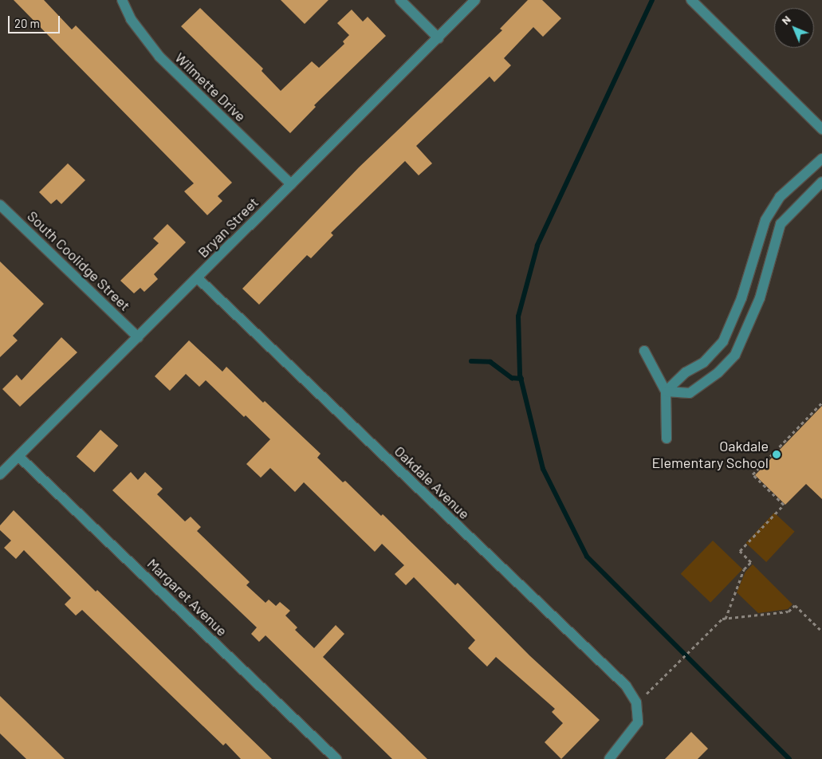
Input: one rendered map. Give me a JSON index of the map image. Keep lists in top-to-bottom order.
{
  "streets": {
    "street": [
      "Wilmette Drive",
      "Bryan Street",
      "South Coolidge Street",
      "Oakdale Avenue",
      "Margaret Avenue"
    ]
  },
  "crossings": [
    ["Wilmette Drive", "Bryan Street"],
    ["Bryan Street", "South Coolidge Street"],
    ["Bryan Street", "Oakdale Avenue"],
    ["Bryan Street", "Margaret Avenue"]
  ],
  "places": ["Oakdale Elementary School"],
  "scale_bar": "20 m",
  "north": "top left"
}
